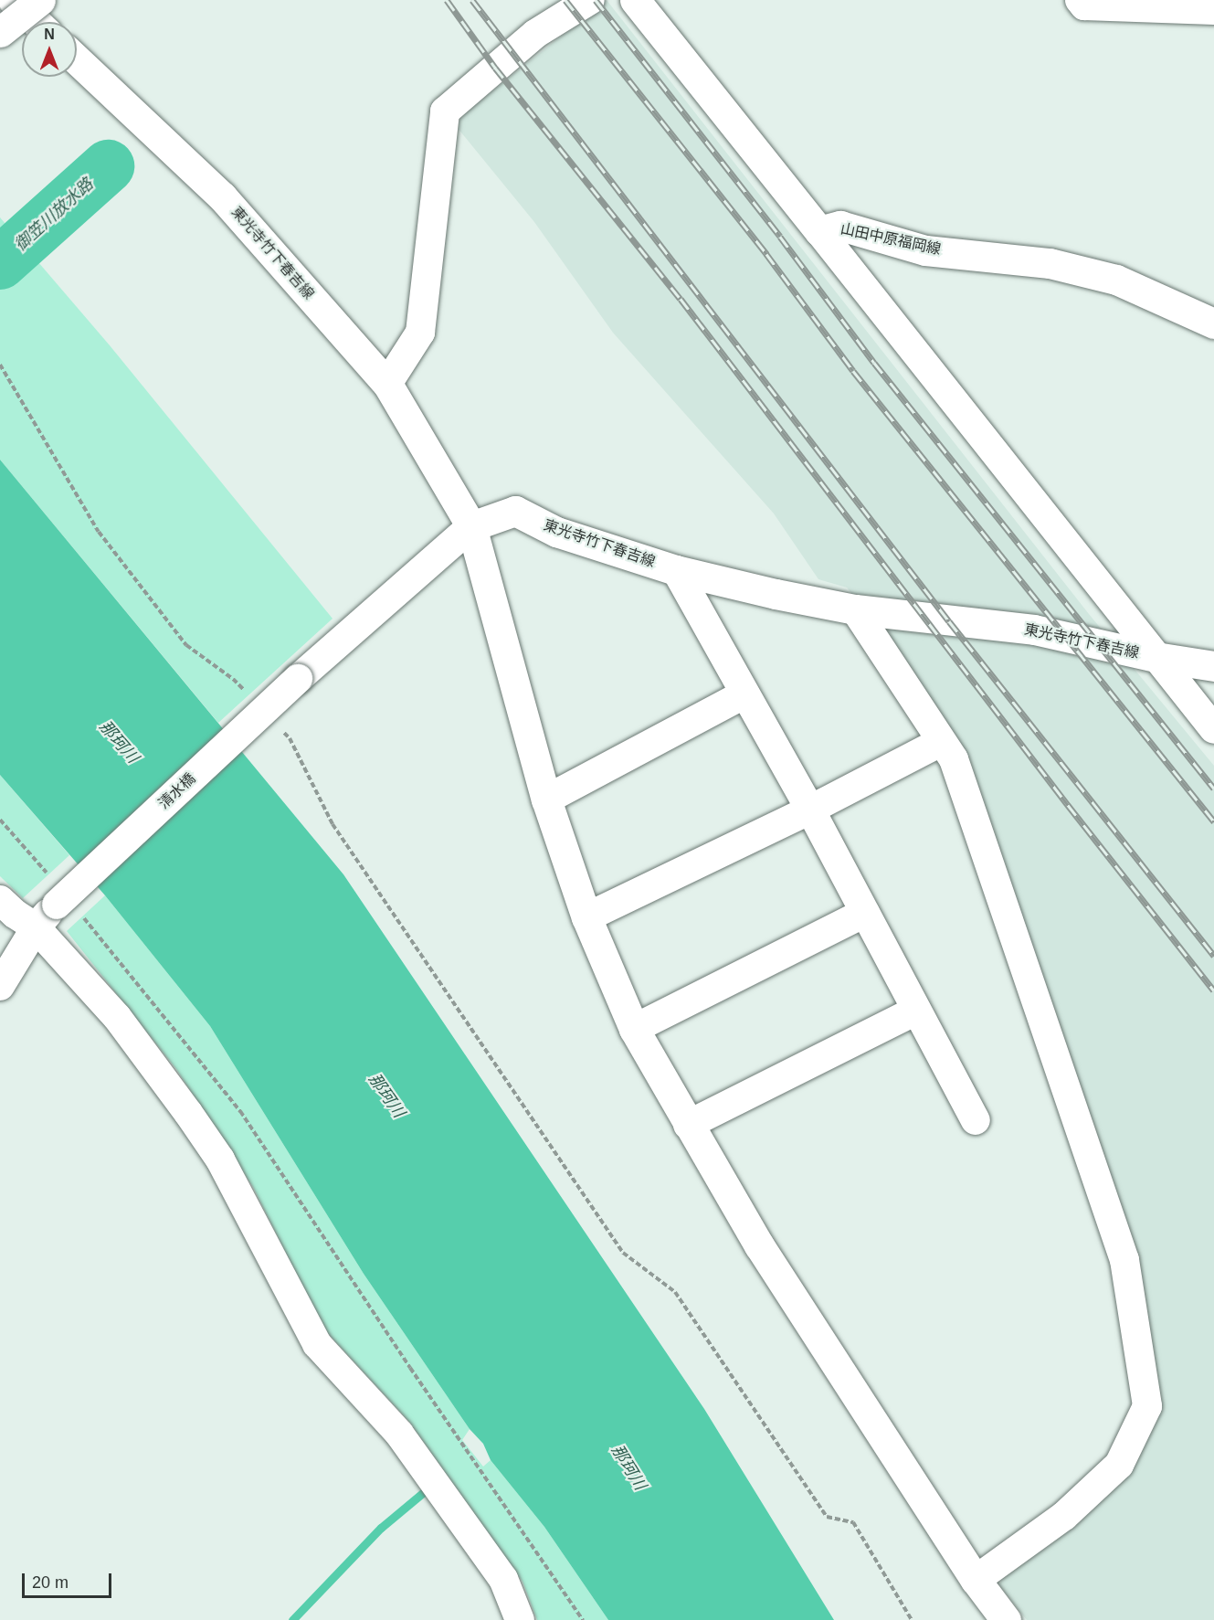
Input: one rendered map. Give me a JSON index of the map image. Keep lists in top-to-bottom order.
{
  "streets": {
    "main road": ["山田中原福岡線", "東光寺竹下春吉線"],
    "street": ["清水橋"]
  },
  "crossings": [
    ["東光寺竹下春吉線", "清水橋"]
  ],
  "water": ["御笠川放水路", "那珂川"],
  "scale_bar": "20 m",
  "north": "top"
}
